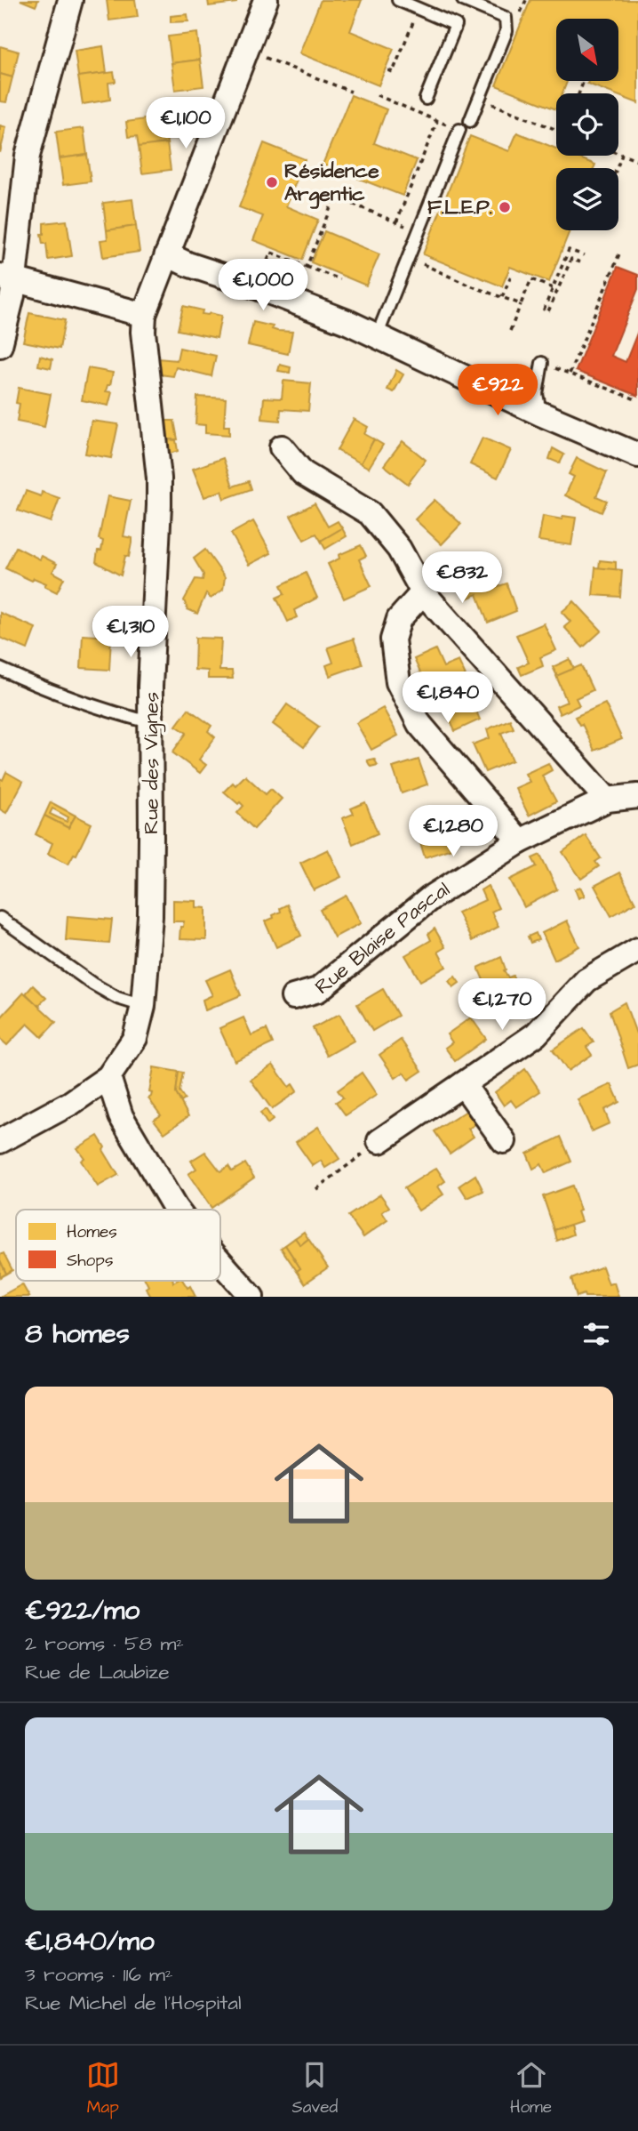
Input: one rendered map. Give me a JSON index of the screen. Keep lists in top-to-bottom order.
{
  "streets": {
    "street": ["Rue des Vignes", "Rue Blaise Pascal"]
  },
  "places": ["Résidence Argentic", "F.L.E.P."],
  "legend": ["Homes", "Shops"],
  "north": "bottom right",
  "page": {
    "price": [
      "€1,100",
      "€1,000",
      "€922",
      "€832",
      "€1,310",
      "€1,840",
      "€1,280",
      "€1,270"
    ],
    "heading": "8 homes",
    "list": [
      {
        "name": "€922/mo",
        "note": "2 rooms · 58 m² · Rue de Laubize"
      },
      {
        "name": "€1,840/mo",
        "note": "3 rooms · 116 m² · Rue Michel de l'Hospital"
      }
    ],
    "tabs": ["Map", "Saved", "Home"]
  }
}
